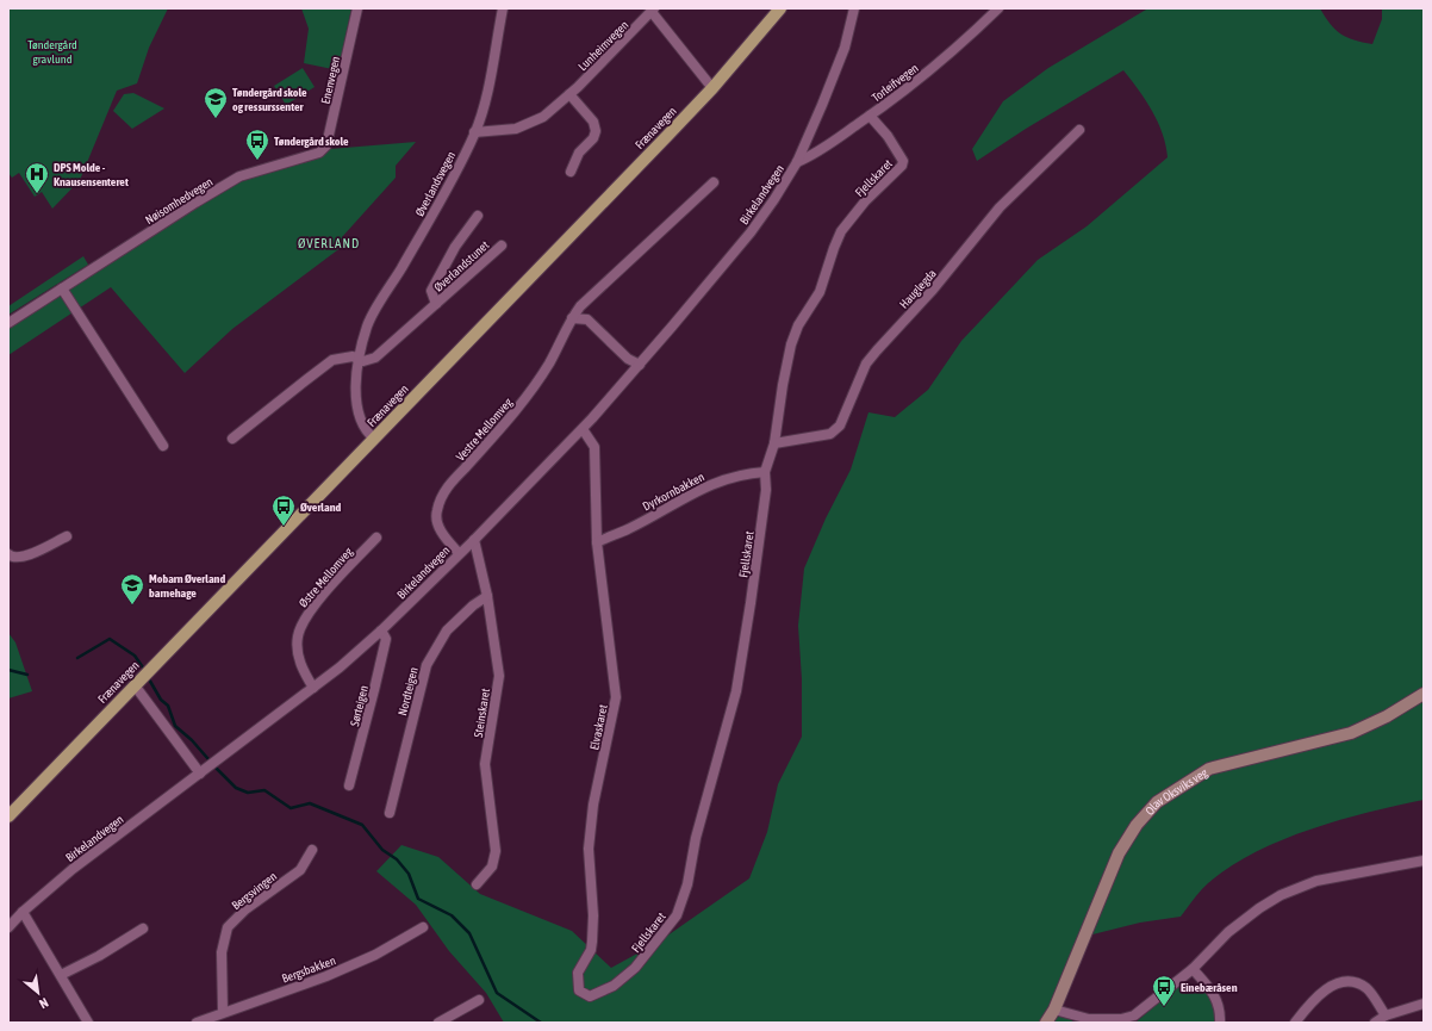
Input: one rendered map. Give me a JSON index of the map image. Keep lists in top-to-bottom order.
{
  "streets": {
    "main road": ["Frænavegen"],
    "street": [
      "Lunheimvegen",
      "Enenvegen",
      "Torleifvegen",
      "Fjellskaret",
      "Øverlandsvegen",
      "Birkelandvegen",
      "Nøisomhedvegen",
      "Øverlandstunet",
      "Hauglegda",
      "Vestre Mellomveg",
      "Dyrkornbakken",
      "Østre Mellomveg",
      "Nordteigen",
      "Sørteigen",
      "Steinskaret",
      "Elvaskaret",
      "Olav Oksviks veg",
      "Bergsvingen",
      "Bergsbakken"
    ]
  },
  "crossings": [
    ["Lunheimvegen", "Frænavegen"],
    ["Lunheimvegen", "Øverlandsvegen"],
    ["Enenvegen", "Nøisomhedvegen"],
    ["Torleifvegen", "Fjellskaret"],
    ["Torleifvegen", "Birkelandvegen"],
    ["Frænavegen", "Øverlandsvegen"],
    ["Fjellskaret", "Hauglegda"],
    ["Fjellskaret", "Dyrkornbakken"],
    ["Fjellskaret", "Elvaskaret"],
    ["Øverlandsvegen", "Øverlandstunet"],
    ["Birkelandvegen", "Vestre Mellomveg"],
    ["Birkelandvegen", "Østre Mellomveg"],
    ["Birkelandvegen", "Sørteigen"],
    ["Birkelandvegen", "Steinskaret"],
    ["Birkelandvegen", "Elvaskaret"],
    ["Dyrkornbakken", "Elvaskaret"],
    ["Nordteigen", "Steinskaret"],
    ["Bergsvingen", "Bergsbakken"]
  ],
  "districts": ["ØVERLAND"],
  "parks": ["Tøndergård gravlund"],
  "places": {
    "school or university": ["Tøndergård skole og ressurssenter", "Mobarn Øverland barnehage"],
    "bus stop": ["Tøndergård skole", "Øverland", "Einebæråsen"],
    "hospital": ["DPS Molde - Knausensenteret"]
  },
  "north": "bottom right"
}
